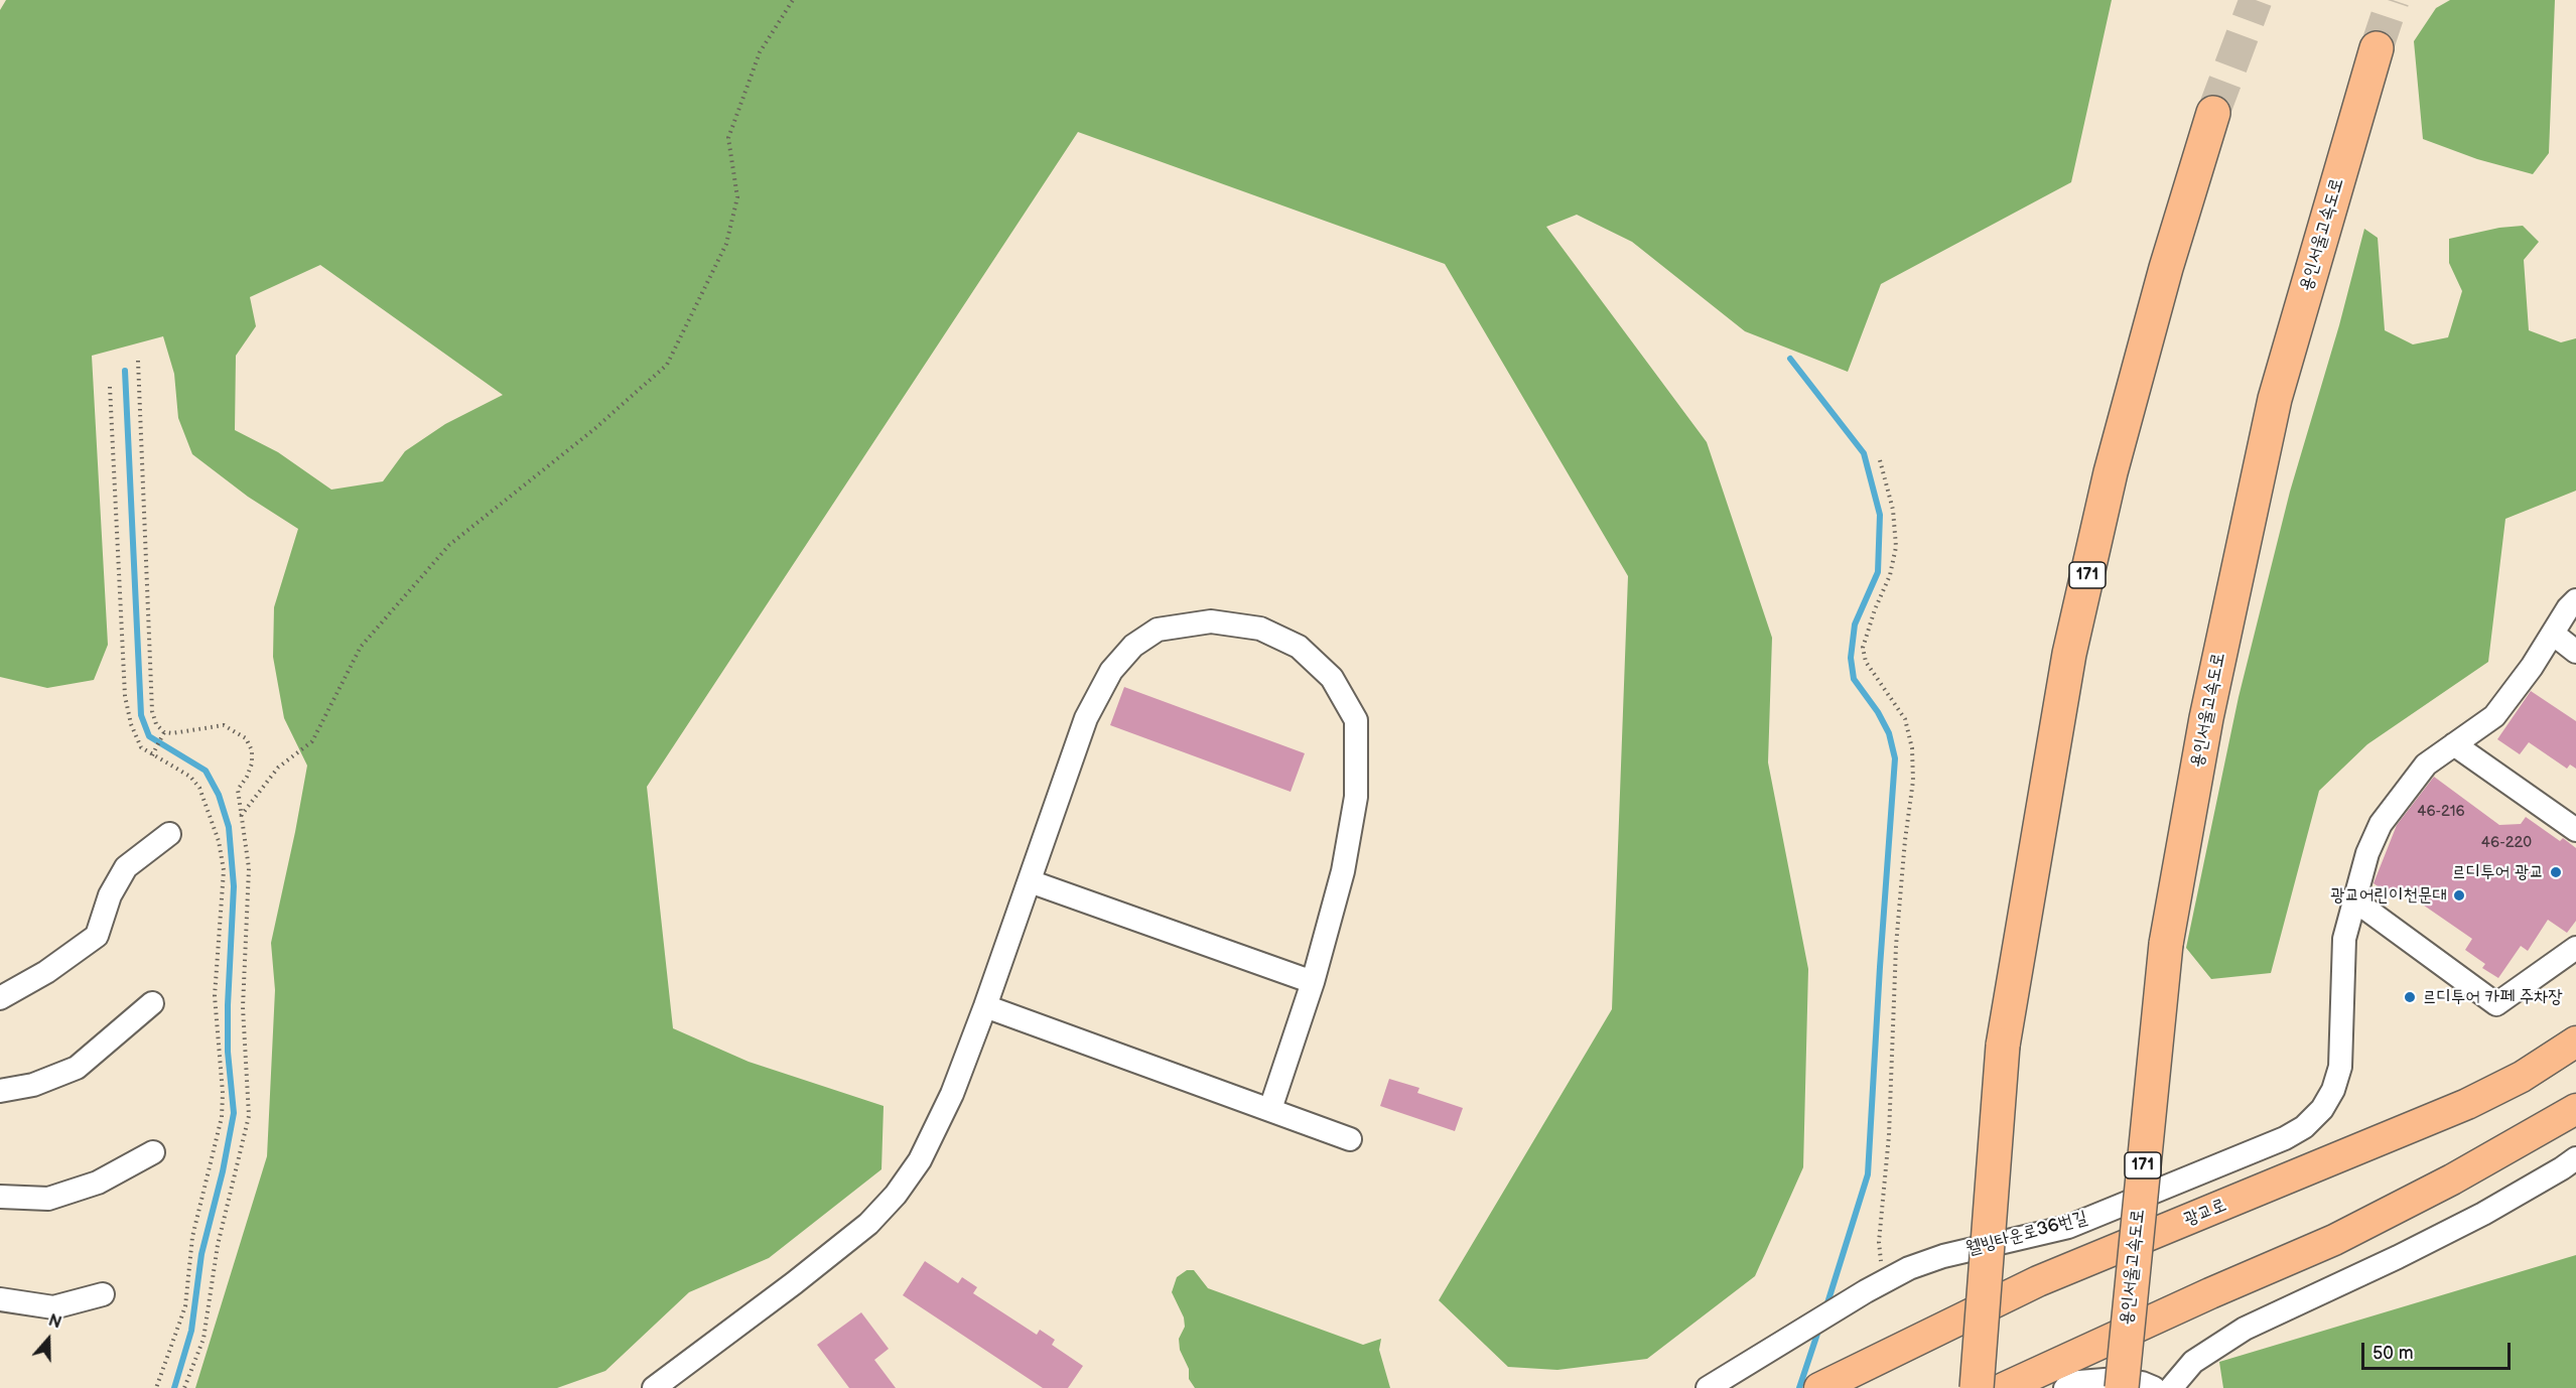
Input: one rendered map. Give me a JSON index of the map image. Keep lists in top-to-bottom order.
{
  "streets": {
    "highway": ["용인서울고속도로", "171"],
    "main road": ["광교로"],
    "street": ["웰빙타운로36번길"]
  },
  "places": ["르디투어 광교", "광교어린이천문대", "르디투어 카페 주차장"],
  "house_numbers": ["46-216", "46-220"],
  "scale_bar": "50 m",
  "north": "top"
}
